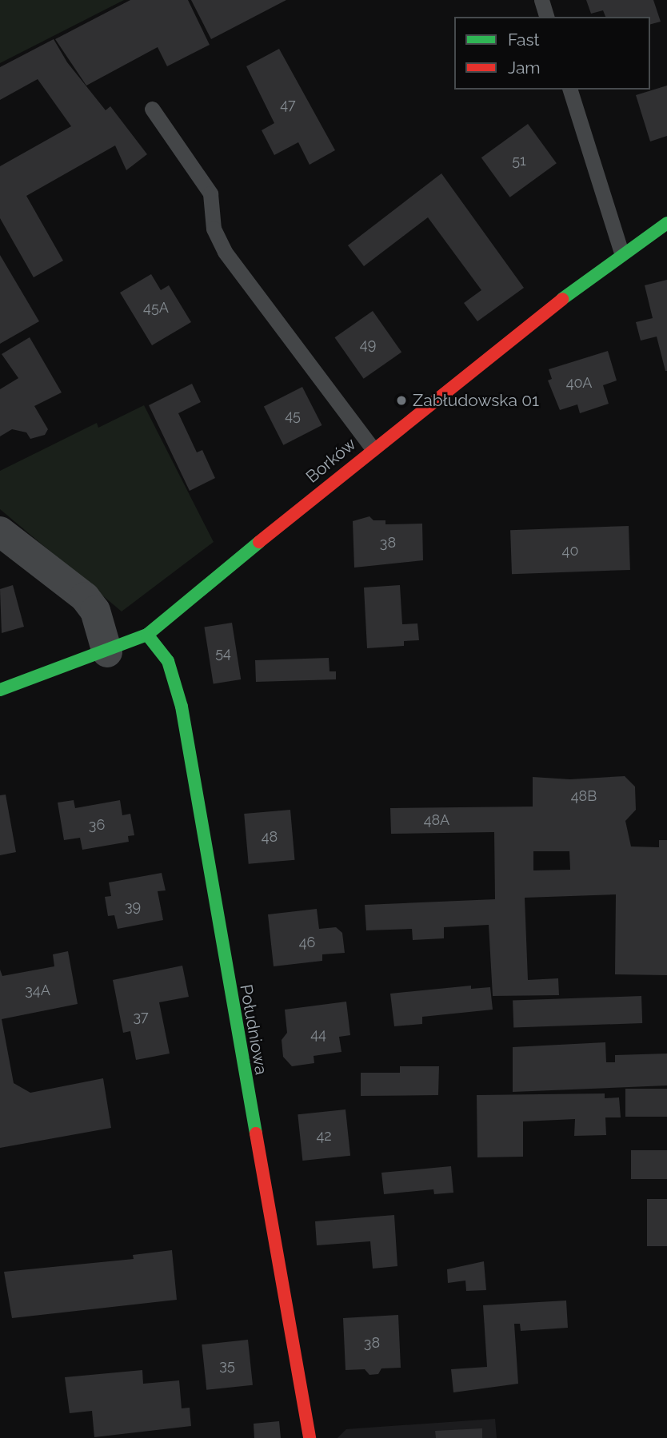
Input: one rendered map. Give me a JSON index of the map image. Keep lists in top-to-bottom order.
{
  "streets": {
    "street": ["Borków", "Południowa"]
  },
  "crossings": [
    ["Borków", "Południowa"]
  ],
  "places": ["Zabłudowska 01"],
  "house_numbers": [
    "47",
    "51",
    "45A",
    "49",
    "40A",
    "45",
    "38",
    "40",
    "54",
    "48B",
    "48A",
    "36",
    "48",
    "39",
    "46",
    "34A",
    "37",
    "44",
    "42",
    "38",
    "35"
  ],
  "legend": ["Fast", "Jam"]
}
